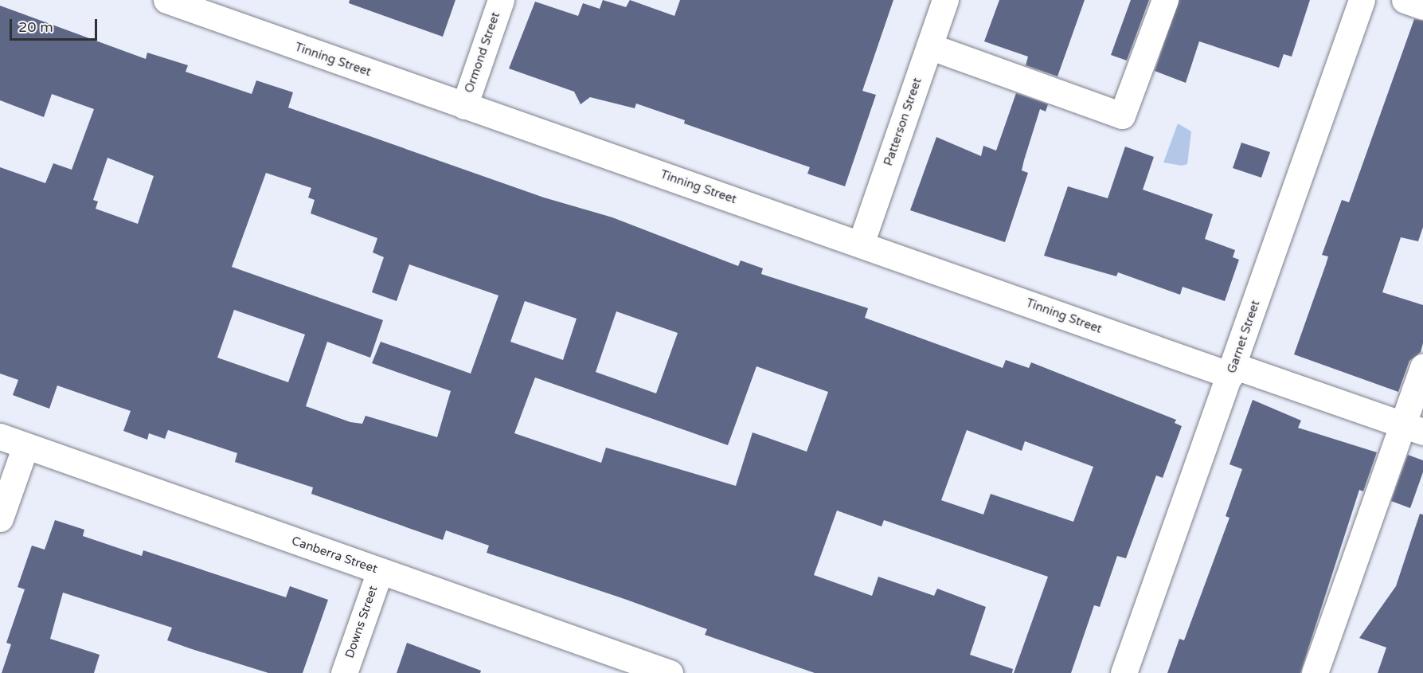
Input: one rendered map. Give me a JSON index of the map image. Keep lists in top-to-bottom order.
{
  "streets": {
    "street": [
      "Ormond Street",
      "Tinning Street",
      "Patterson Street",
      "Garnet Street",
      "Canberra Street",
      "Downs Street"
    ]
  },
  "crossings": [
    ["Ormond Street", "Tinning Street"],
    ["Tinning Street", "Patterson Street"],
    ["Tinning Street", "Garnet Street"],
    ["Canberra Street", "Downs Street"]
  ],
  "scale_bar": "20 m"
}
